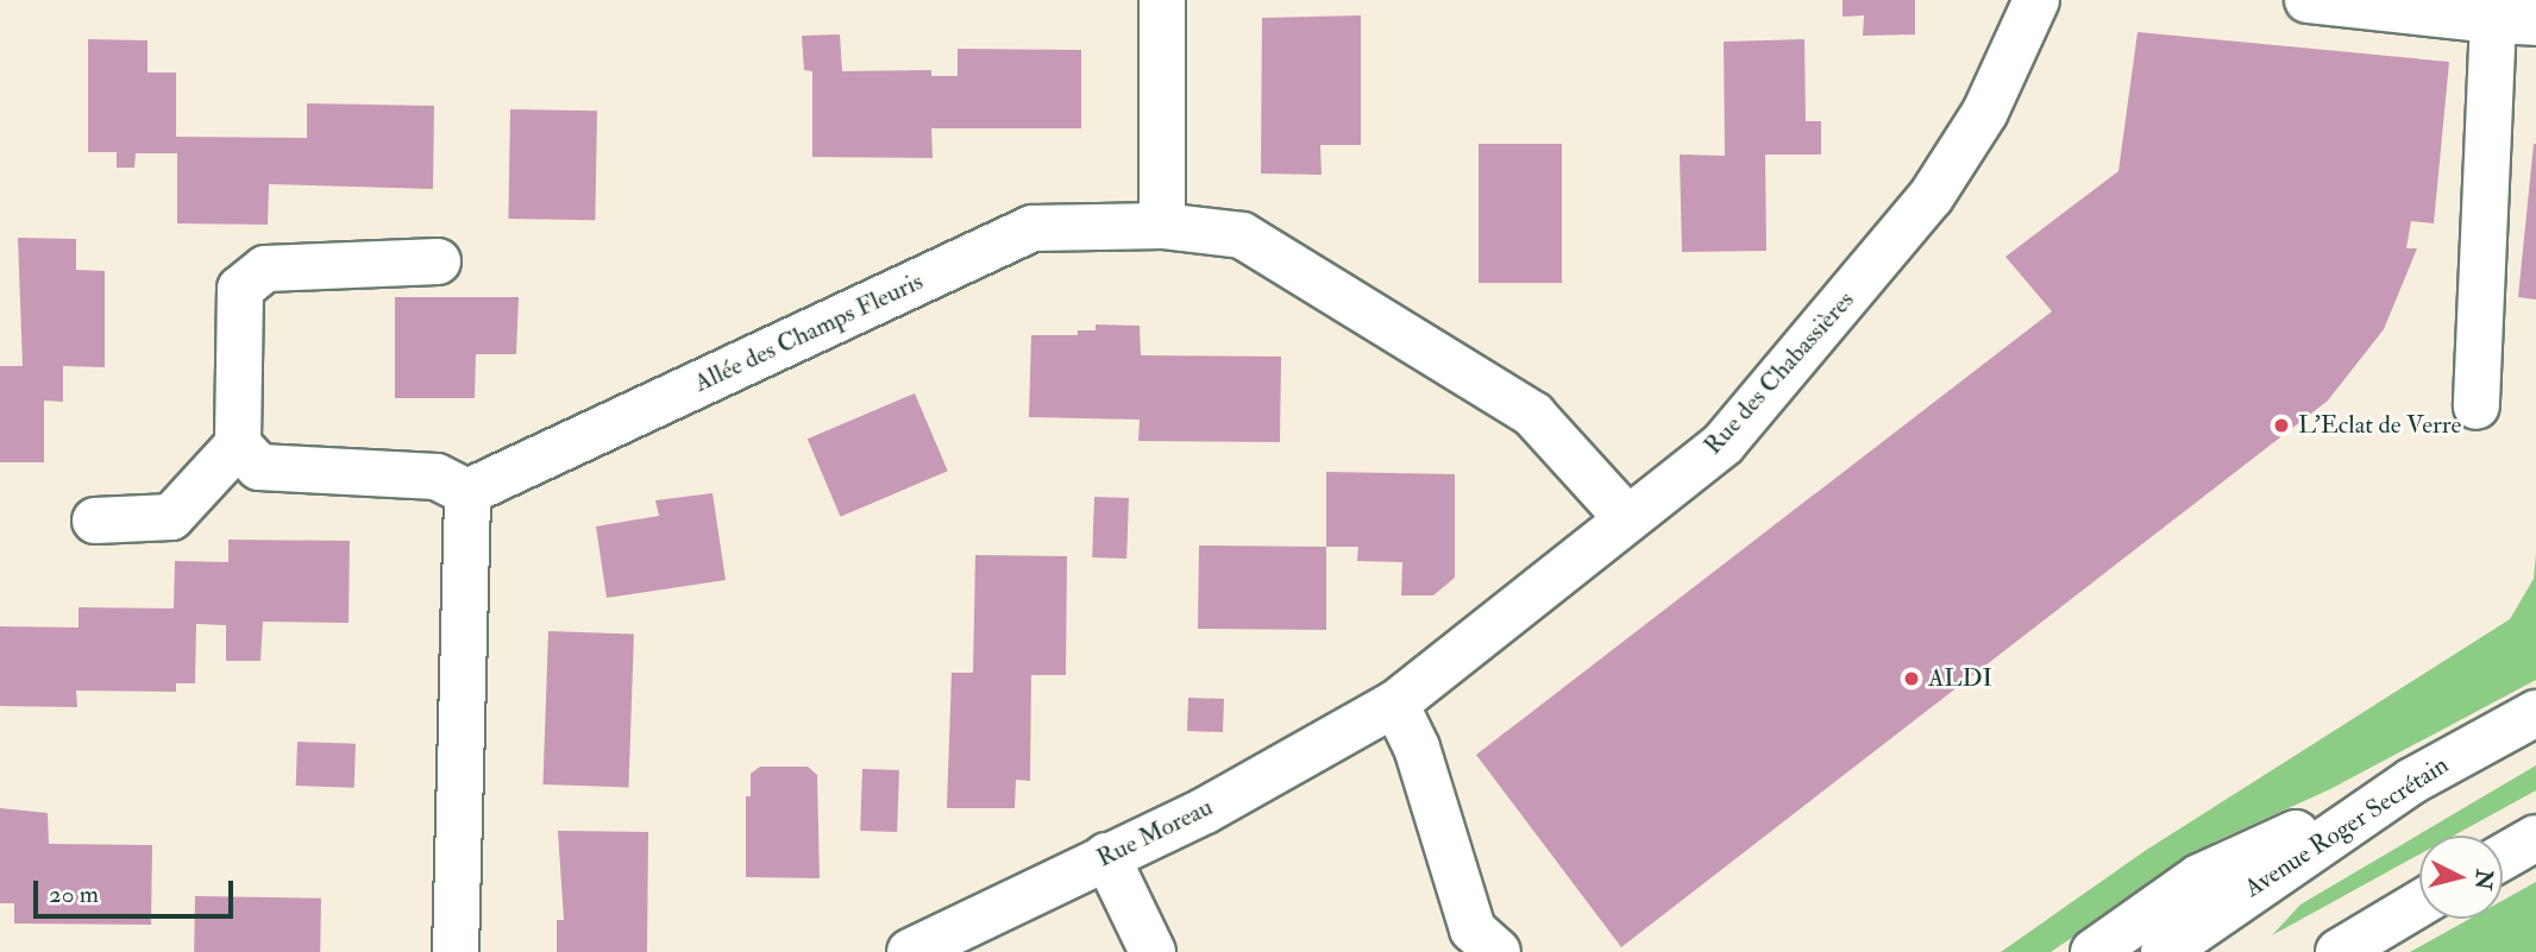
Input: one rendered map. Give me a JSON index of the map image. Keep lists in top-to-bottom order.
{
  "streets": {
    "street": [
      "Allée des Champs Fleuris",
      "Rue des Chabassières",
      "Avenue Roger Secrétain",
      "Rue Moreau"
    ]
  },
  "crossings": [
    ["Allée des Champs Fleuris", "Rue des Chabassières"],
    ["Rue des Chabassières", "Rue Moreau"]
  ],
  "places": ["L'Eclat de Verre", "ALDI"],
  "scale_bar": "20 m",
  "north": "right"
}
